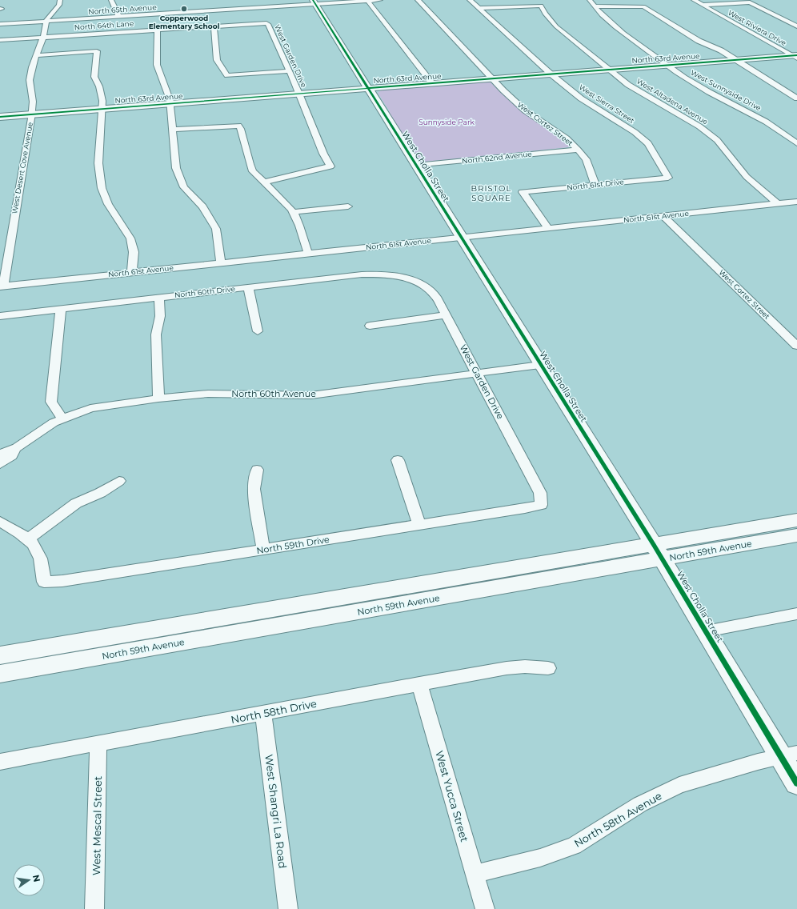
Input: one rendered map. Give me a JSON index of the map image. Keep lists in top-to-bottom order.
{
  "streets": {
    "street": [
      "North 65th Avenue",
      "North 64th Lane",
      "West Riviera Drive",
      "West Garden Drive",
      "North 63rd Avenue",
      "West Sunnyside Drive",
      "West Altadena Avenue",
      "West Sierra Street",
      "West Cortez Street",
      "North 62nd Avenue",
      "West Cholla Street",
      "West Desert Cove Avenue",
      "North 61st Drive",
      "North 61st Avenue",
      "North 60th Drive",
      "North 60th Avenue",
      "North 59th Drive",
      "North 59th Avenue",
      "North 58th Drive",
      "West Yucca Street",
      "West Shangri La Road",
      "North 58th Avenue",
      "West Mescal Street"
    ]
  },
  "crossings": [
    ["North 65th Avenue", "West Cholla Street"],
    ["North 65th Avenue", "West Desert Cove Avenue"],
    ["North 64th Lane", "West Garden Drive"],
    ["North 64th Lane", "West Desert Cove Avenue"],
    ["West Riviera Drive", "North 63rd Avenue"],
    ["West Garden Drive", "North 63rd Avenue"],
    ["West Garden Drive", "North 60th Drive"],
    ["West Garden Drive", "North 60th Avenue"],
    ["West Garden Drive", "North 59th Drive"],
    ["North 63rd Avenue", "West Sunnyside Drive"],
    ["North 63rd Avenue", "West Altadena Avenue"],
    ["North 63rd Avenue", "West Sierra Street"],
    ["North 63rd Avenue", "West Cortez Street"],
    ["North 63rd Avenue", "West Cholla Street"],
    ["North 63rd Avenue", "West Desert Cove Avenue"],
    ["West Altadena Avenue", "West Sierra Street"],
    ["West Altadena Avenue", "North 61st Avenue"],
    ["West Sierra Street", "North 61st Drive"],
    ["West Cortez Street", "North 62nd Avenue"],
    ["West Cortez Street", "North 61st Drive"],
    ["West Cortez Street", "North 61st Avenue"],
    ["North 62nd Avenue", "West Cholla Street"],
    ["West Cholla Street", "North 61st Avenue"],
    ["West Cholla Street", "North 60th Avenue"],
    ["West Cholla Street", "North 59th Avenue"],
    ["West Cholla Street", "North 58th Avenue"],
    ["West Desert Cove Avenue", "North 61st Avenue"],
    ["North 61st Drive", "North 61st Avenue"],
    ["North 58th Drive", "West Yucca Street"],
    ["North 58th Drive", "West Shangri La Road"],
    ["North 58th Drive", "West Mescal Street"],
    ["West Yucca Street", "North 58th Avenue"]
  ],
  "districts": ["BRISTOL SQUARE"],
  "parks": ["Sunnyside Park"],
  "places": ["Copperwood Elementary School"],
  "north": "right"
}
